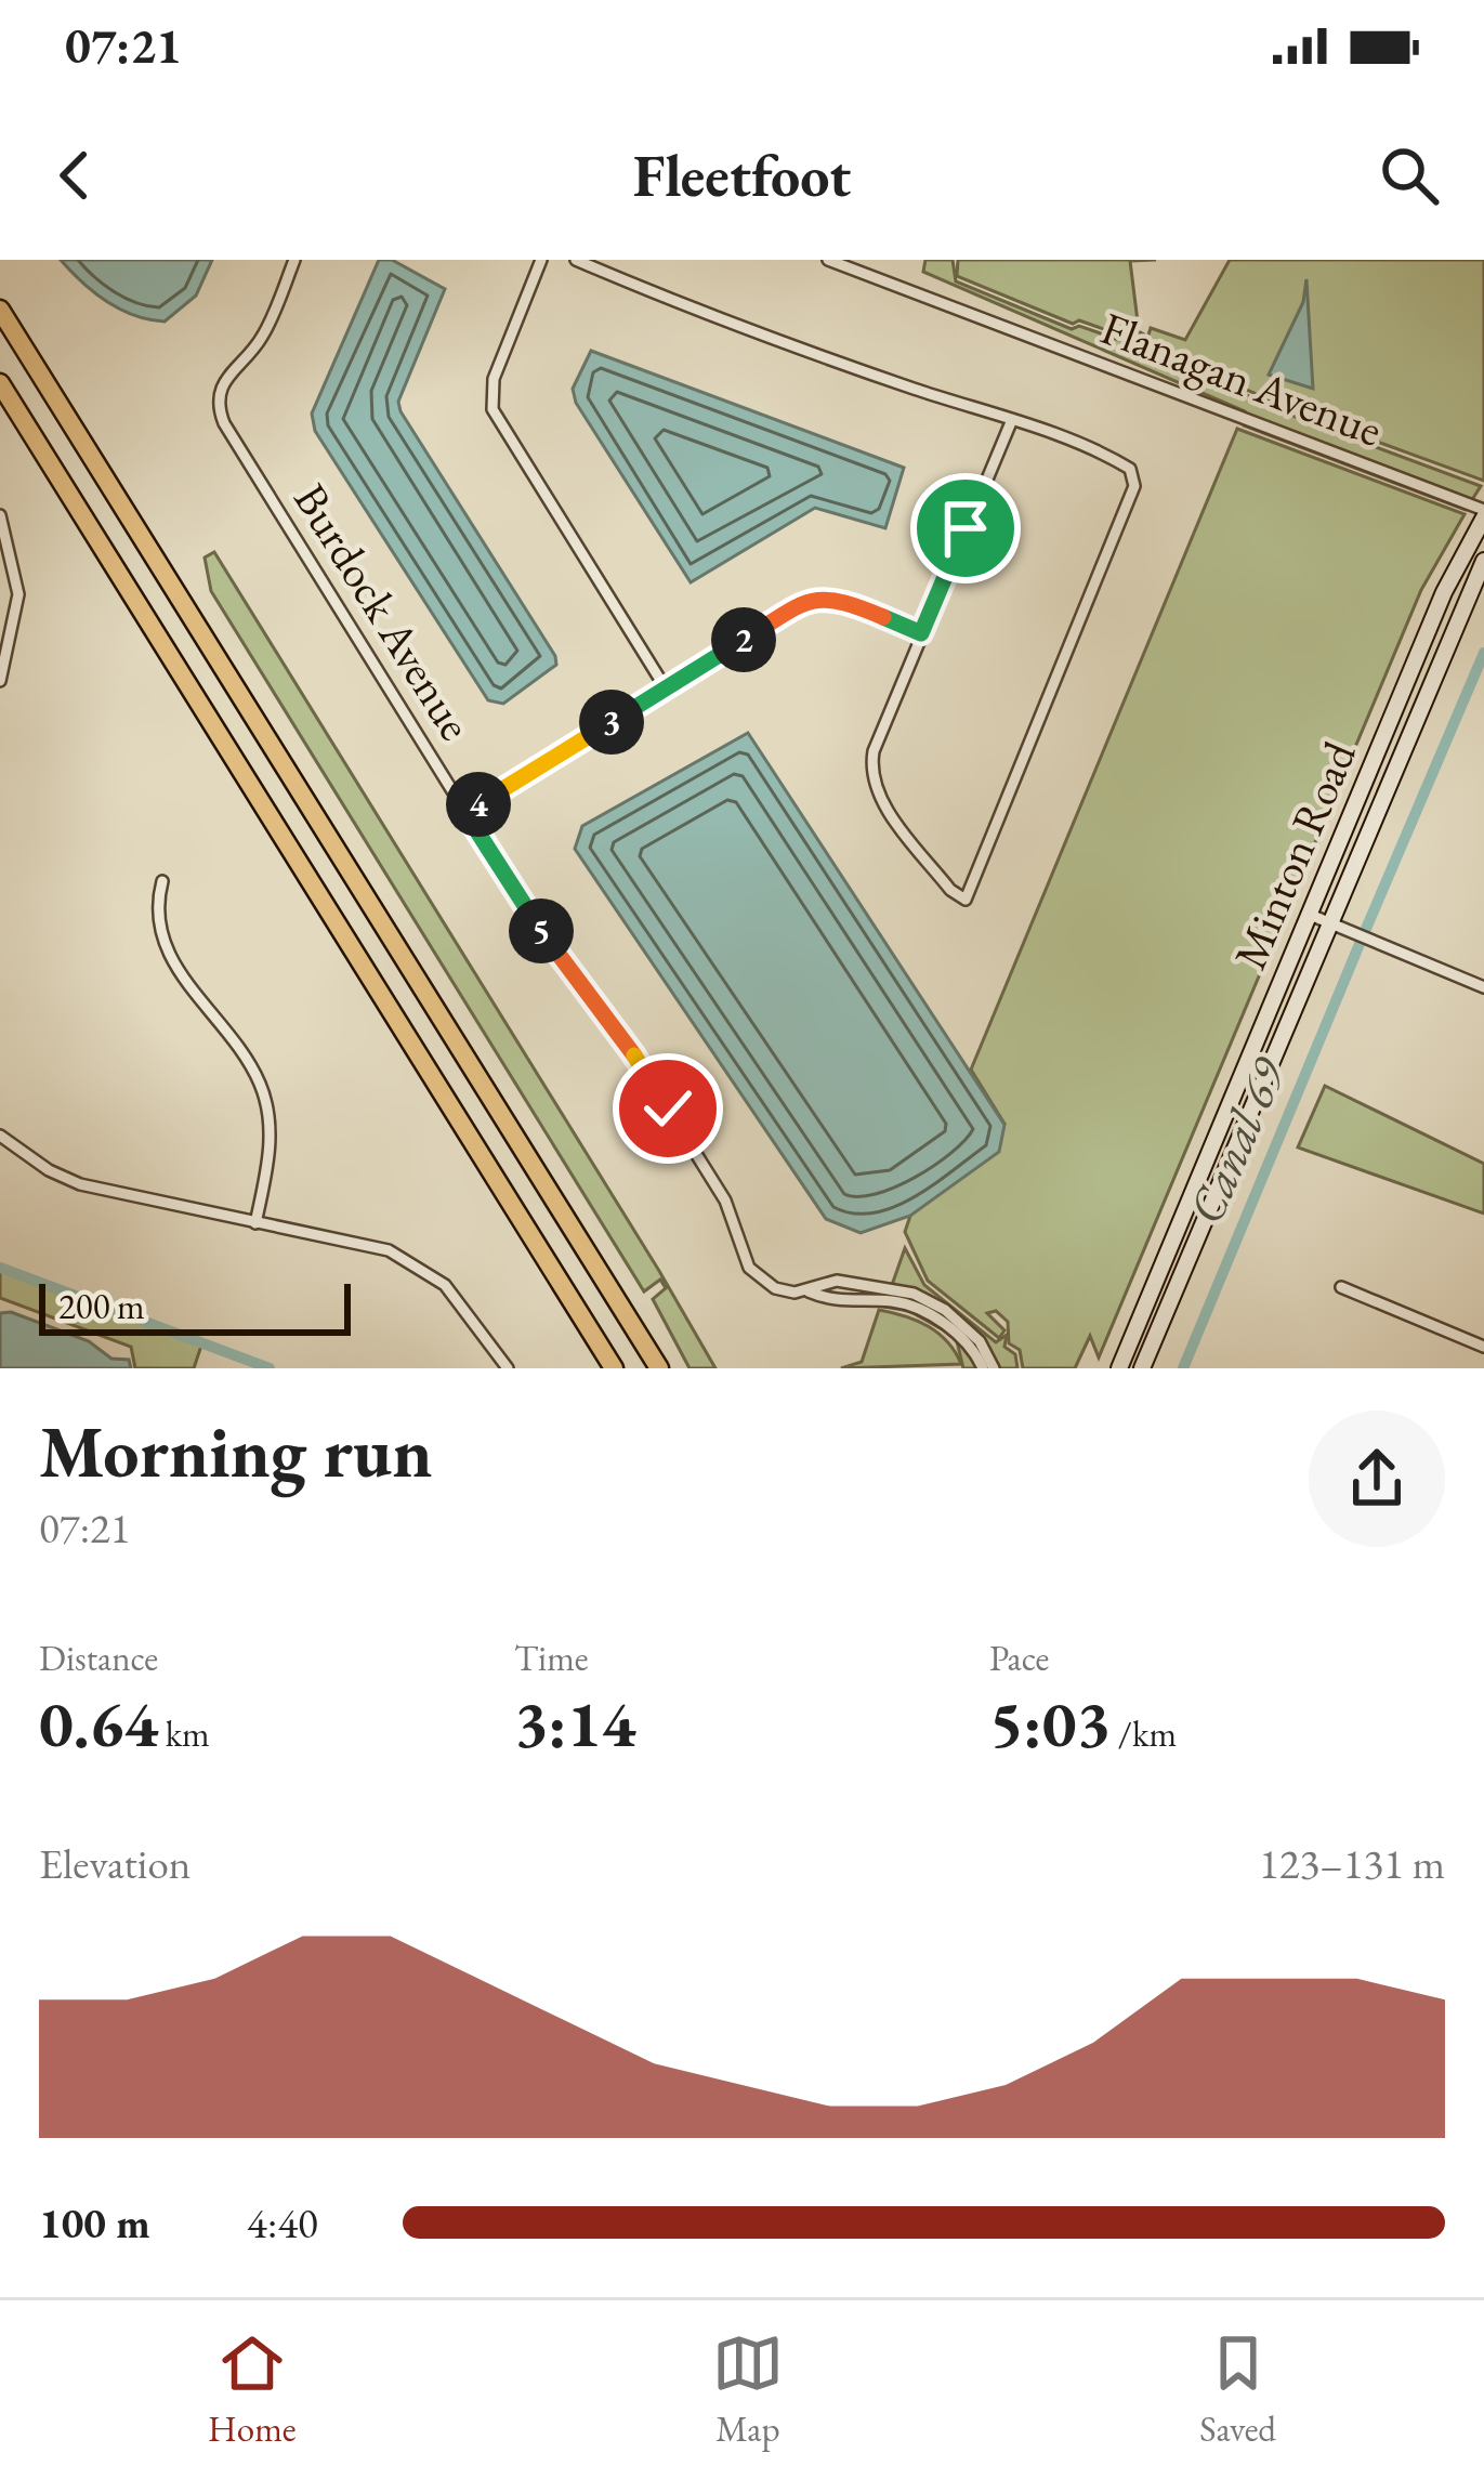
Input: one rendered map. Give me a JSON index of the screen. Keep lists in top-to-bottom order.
{
  "streets": {
    "main road": ["Minton Road"],
    "street": ["Flanagan Avenue", "Burdock Avenue"]
  },
  "crossings": [
    ["Flanagan Avenue", "Minton Road"]
  ],
  "water": ["Canal 69"],
  "scale_bar": "200 m",
  "page": {
    "status": "07:21",
    "header": "Fleetfoot",
    "pins": [
      "2",
      "3",
      "4",
      "5"
    ],
    "scale": "200 m",
    "heading": ["Morning run", "07:21"],
    "stats": [
      ["Distance", "0.64 km"],
      ["Time", "3:14"],
      ["Pace", "5:03 /km"]
    ],
    "chart": ["Elevation", "123–131 m"],
    "list": [
      {
        "name": "100 m",
        "note": "4:40"
      }
    ],
    "tabs": ["Home", "Map", "Saved"]
  }
}
